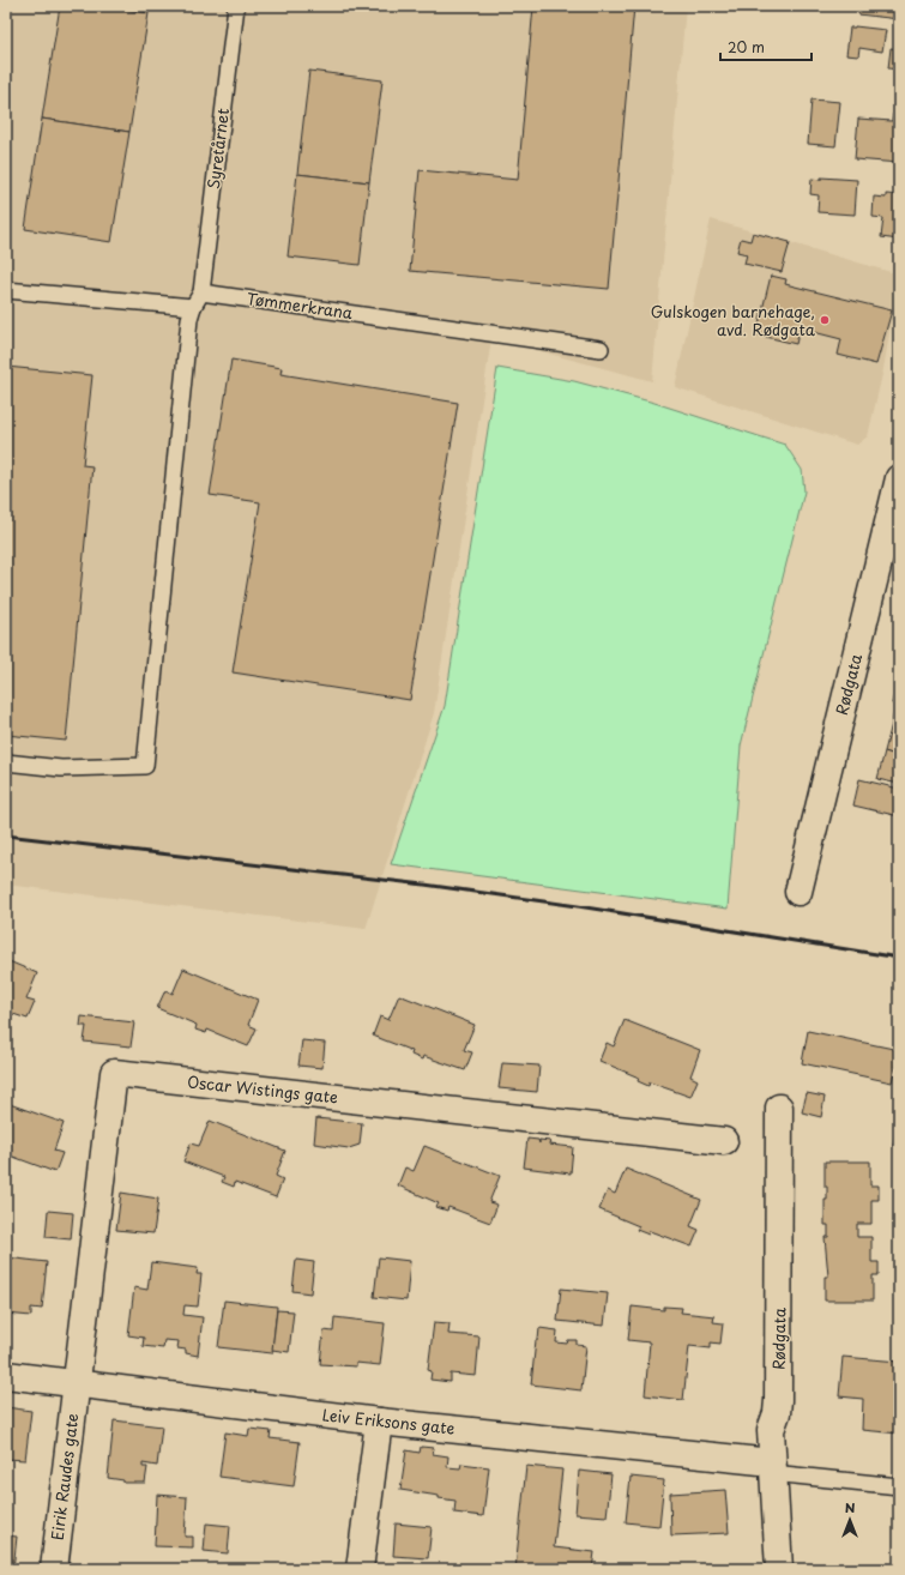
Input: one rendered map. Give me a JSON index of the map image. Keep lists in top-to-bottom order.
{
  "streets": {
    "street": [
      "Rødgata",
      "Oscar Wistings gate",
      "Leiv Eriksons gate",
      "Eirik Raudes gate"
    ],
    "lane": ["Syretårnet", "Tømmerkrana"]
  },
  "crossings": [
    ["Syretårnet", "Tømmerkrana"],
    ["Rødgata", "Leiv Eriksons gate"],
    ["Oscar Wistings gate", "Leiv Eriksons gate"],
    ["Oscar Wistings gate", "Eirik Raudes gate"],
    ["Leiv Eriksons gate", "Eirik Raudes gate"]
  ],
  "places": ["Gulskogen barnehage, avd. Rødgata"],
  "scale_bar": "20 m",
  "north": "top"
}
